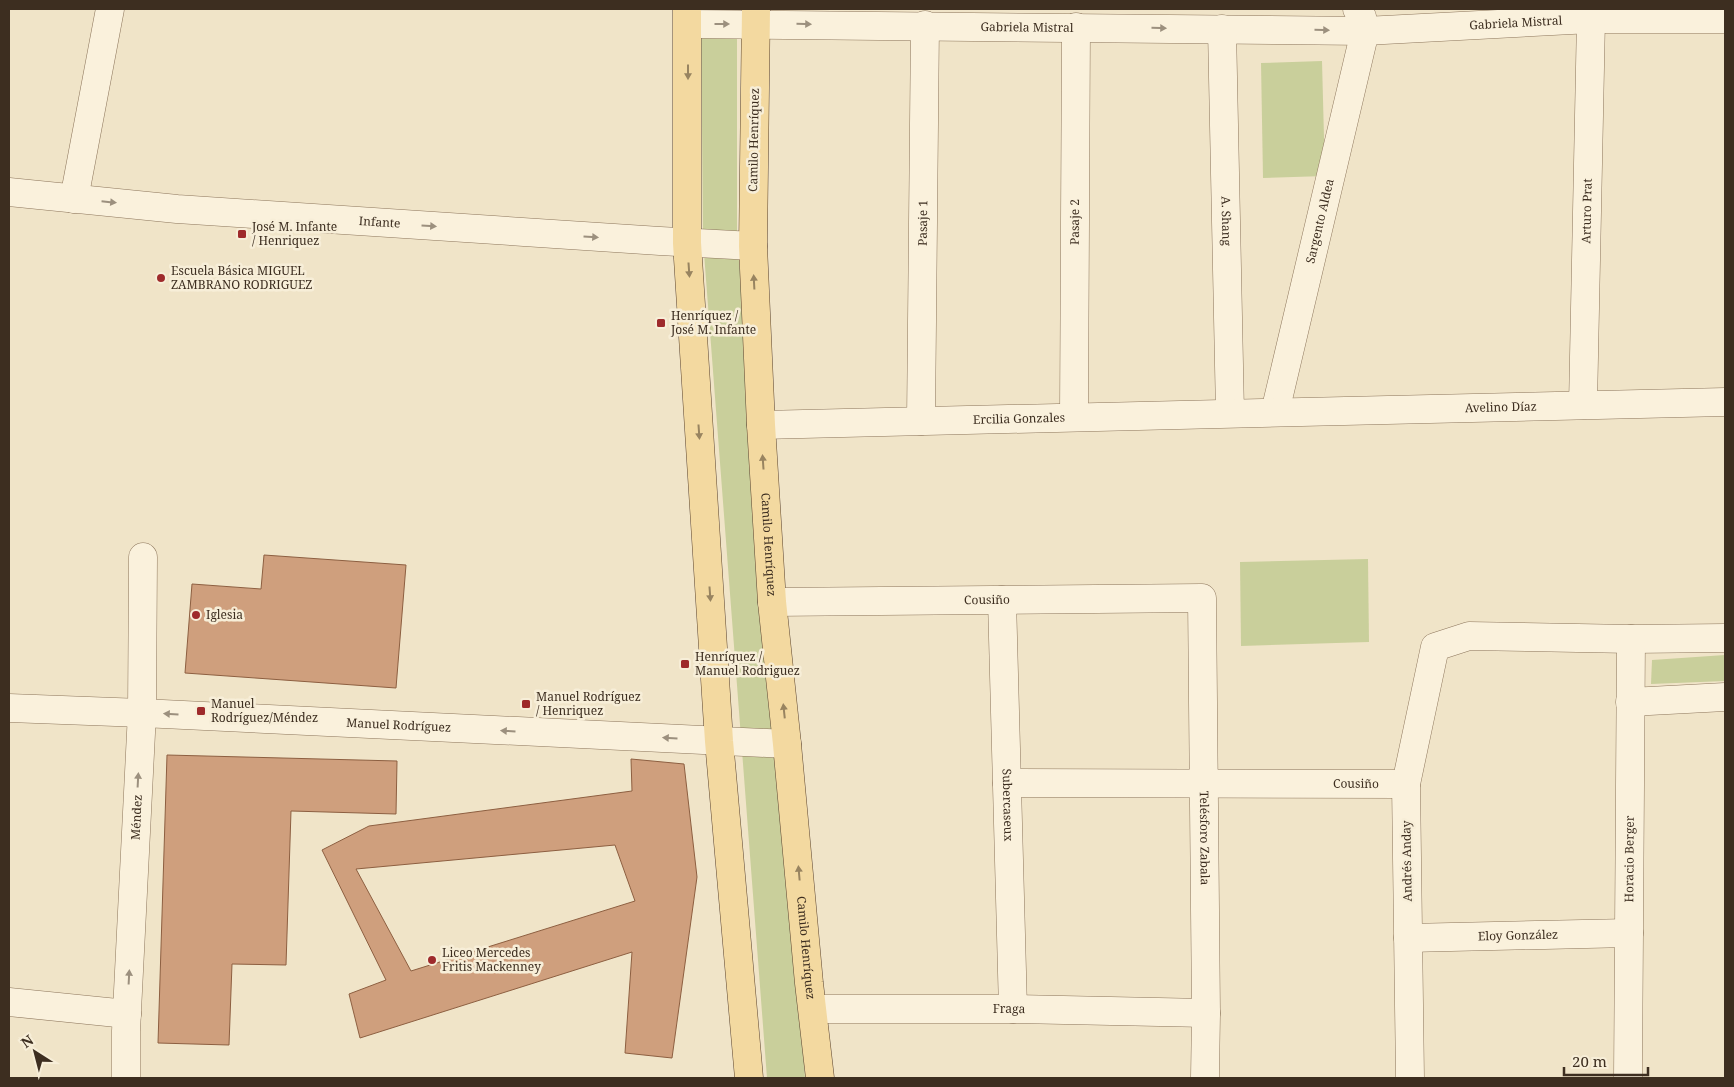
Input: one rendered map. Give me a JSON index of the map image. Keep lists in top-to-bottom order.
{
  "streets": {
    "main road": ["Camilo Henríquez"],
    "street": [
      "Gabriela Mistral",
      "Arturo Prat",
      "A. Shang",
      "Pasaje 2",
      "Sargento Aldea",
      "Infante",
      "Pasaje 1",
      "Avelino Díaz",
      "Ercilia Gonzales",
      "Cousiño",
      "Manuel Rodríguez",
      "Subercaseux",
      "Méndez",
      "Telésforo Zabala",
      "Horacio Berger",
      "Andrés Anday",
      "Eloy González",
      "Fraga"
    ]
  },
  "crossings": [
    ["Gabriela Mistral", "Camilo Henríquez"],
    ["Gabriela Mistral", "Arturo Prat"],
    ["Gabriela Mistral", "A. Shang"],
    ["Gabriela Mistral", "Pasaje 2"],
    ["Gabriela Mistral", "Sargento Aldea"],
    ["Gabriela Mistral", "Pasaje 1"],
    ["Camilo Henríquez", "Infante"],
    ["Camilo Henríquez", "Ercilia Gonzales"],
    ["Camilo Henríquez", "Cousiño"],
    ["Camilo Henríquez", "Manuel Rodríguez"],
    ["Camilo Henríquez", "Fraga"],
    ["Arturo Prat", "Avelino Díaz"],
    ["A. Shang", "Ercilia Gonzales"],
    ["Pasaje 2", "Ercilia Gonzales"],
    ["Sargento Aldea", "Avelino Díaz"],
    ["Sargento Aldea", "Ercilia Gonzales"],
    ["Pasaje 1", "Ercilia Gonzales"],
    ["Avelino Díaz", "Ercilia Gonzales"],
    ["Cousiño", "Subercaseux"],
    ["Cousiño", "Telésforo Zabala"],
    ["Cousiño", "Andrés Anday"],
    ["Manuel Rodríguez", "Méndez"],
    ["Subercaseux", "Fraga"],
    ["Telésforo Zabala", "Fraga"],
    ["Horacio Berger", "Andrés Anday"],
    ["Horacio Berger", "Eloy González"],
    ["Andrés Anday", "Eloy González"]
  ],
  "one_way": [
    "Gabriela Mistral",
    "Infante",
    "Manuel Rodríguez",
    "Méndez"
  ],
  "places": {
    "transit": [
      "José M. Infante / Henriquez",
      "Henríquez / José M. Infante",
      "Henríquez / Manuel Rodriguez",
      "Manuel Rodríguez / Henriquez",
      "Manuel Rodríguez/Méndez"
    ],
    "other": ["Escuela Básica MIGUEL ZAMBRANO RODRIGUEZ", "Iglesia", "Liceo Mercedes Fritis Mackenney"]
  },
  "scale_bar": "20 m",
  "north": "top left"
}
